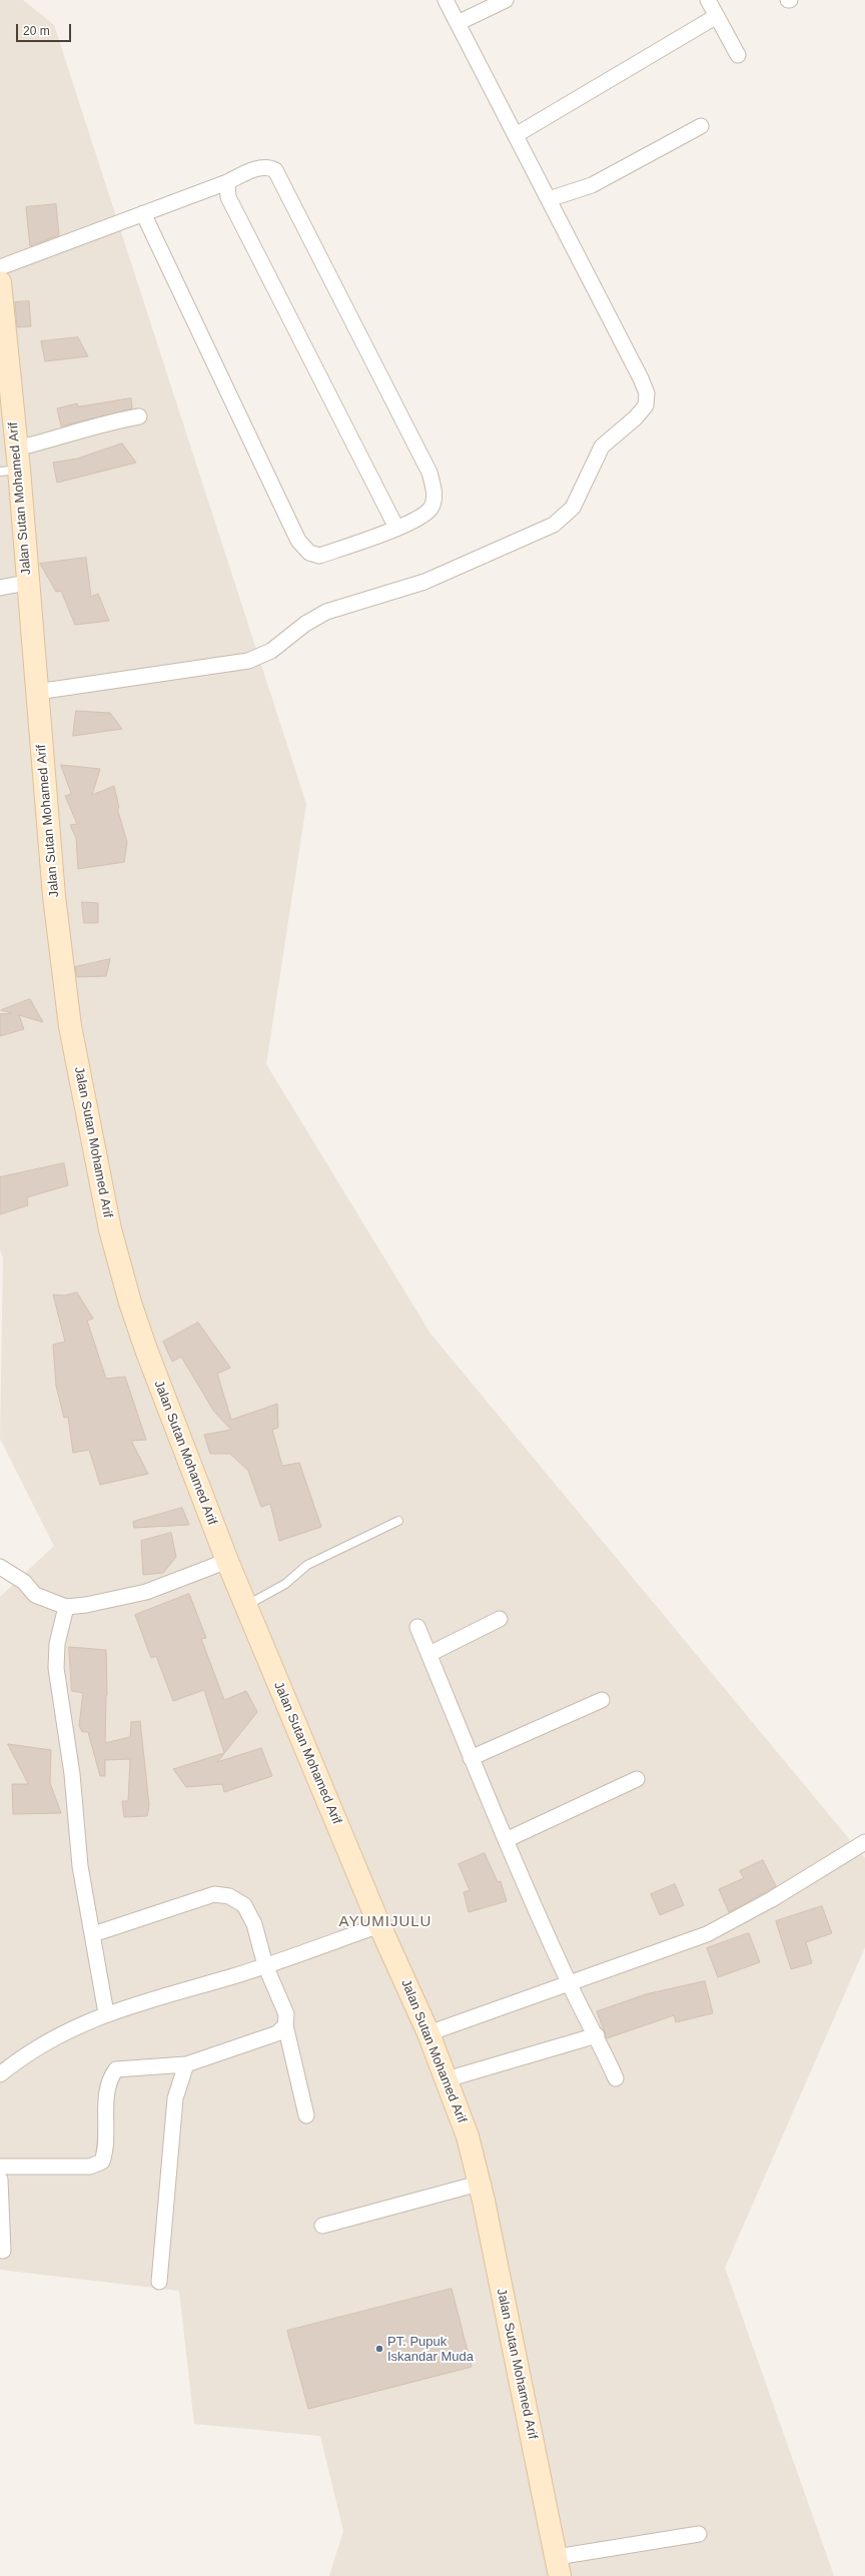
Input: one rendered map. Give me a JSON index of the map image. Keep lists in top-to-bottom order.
{
  "streets": {
    "street": ["Jalan Sutan Mohamed Arif"]
  },
  "districts": ["AYUMIJULU"],
  "places": ["PT. Pupuk Iskandar Muda"],
  "scale_bar": "20 m"
}
